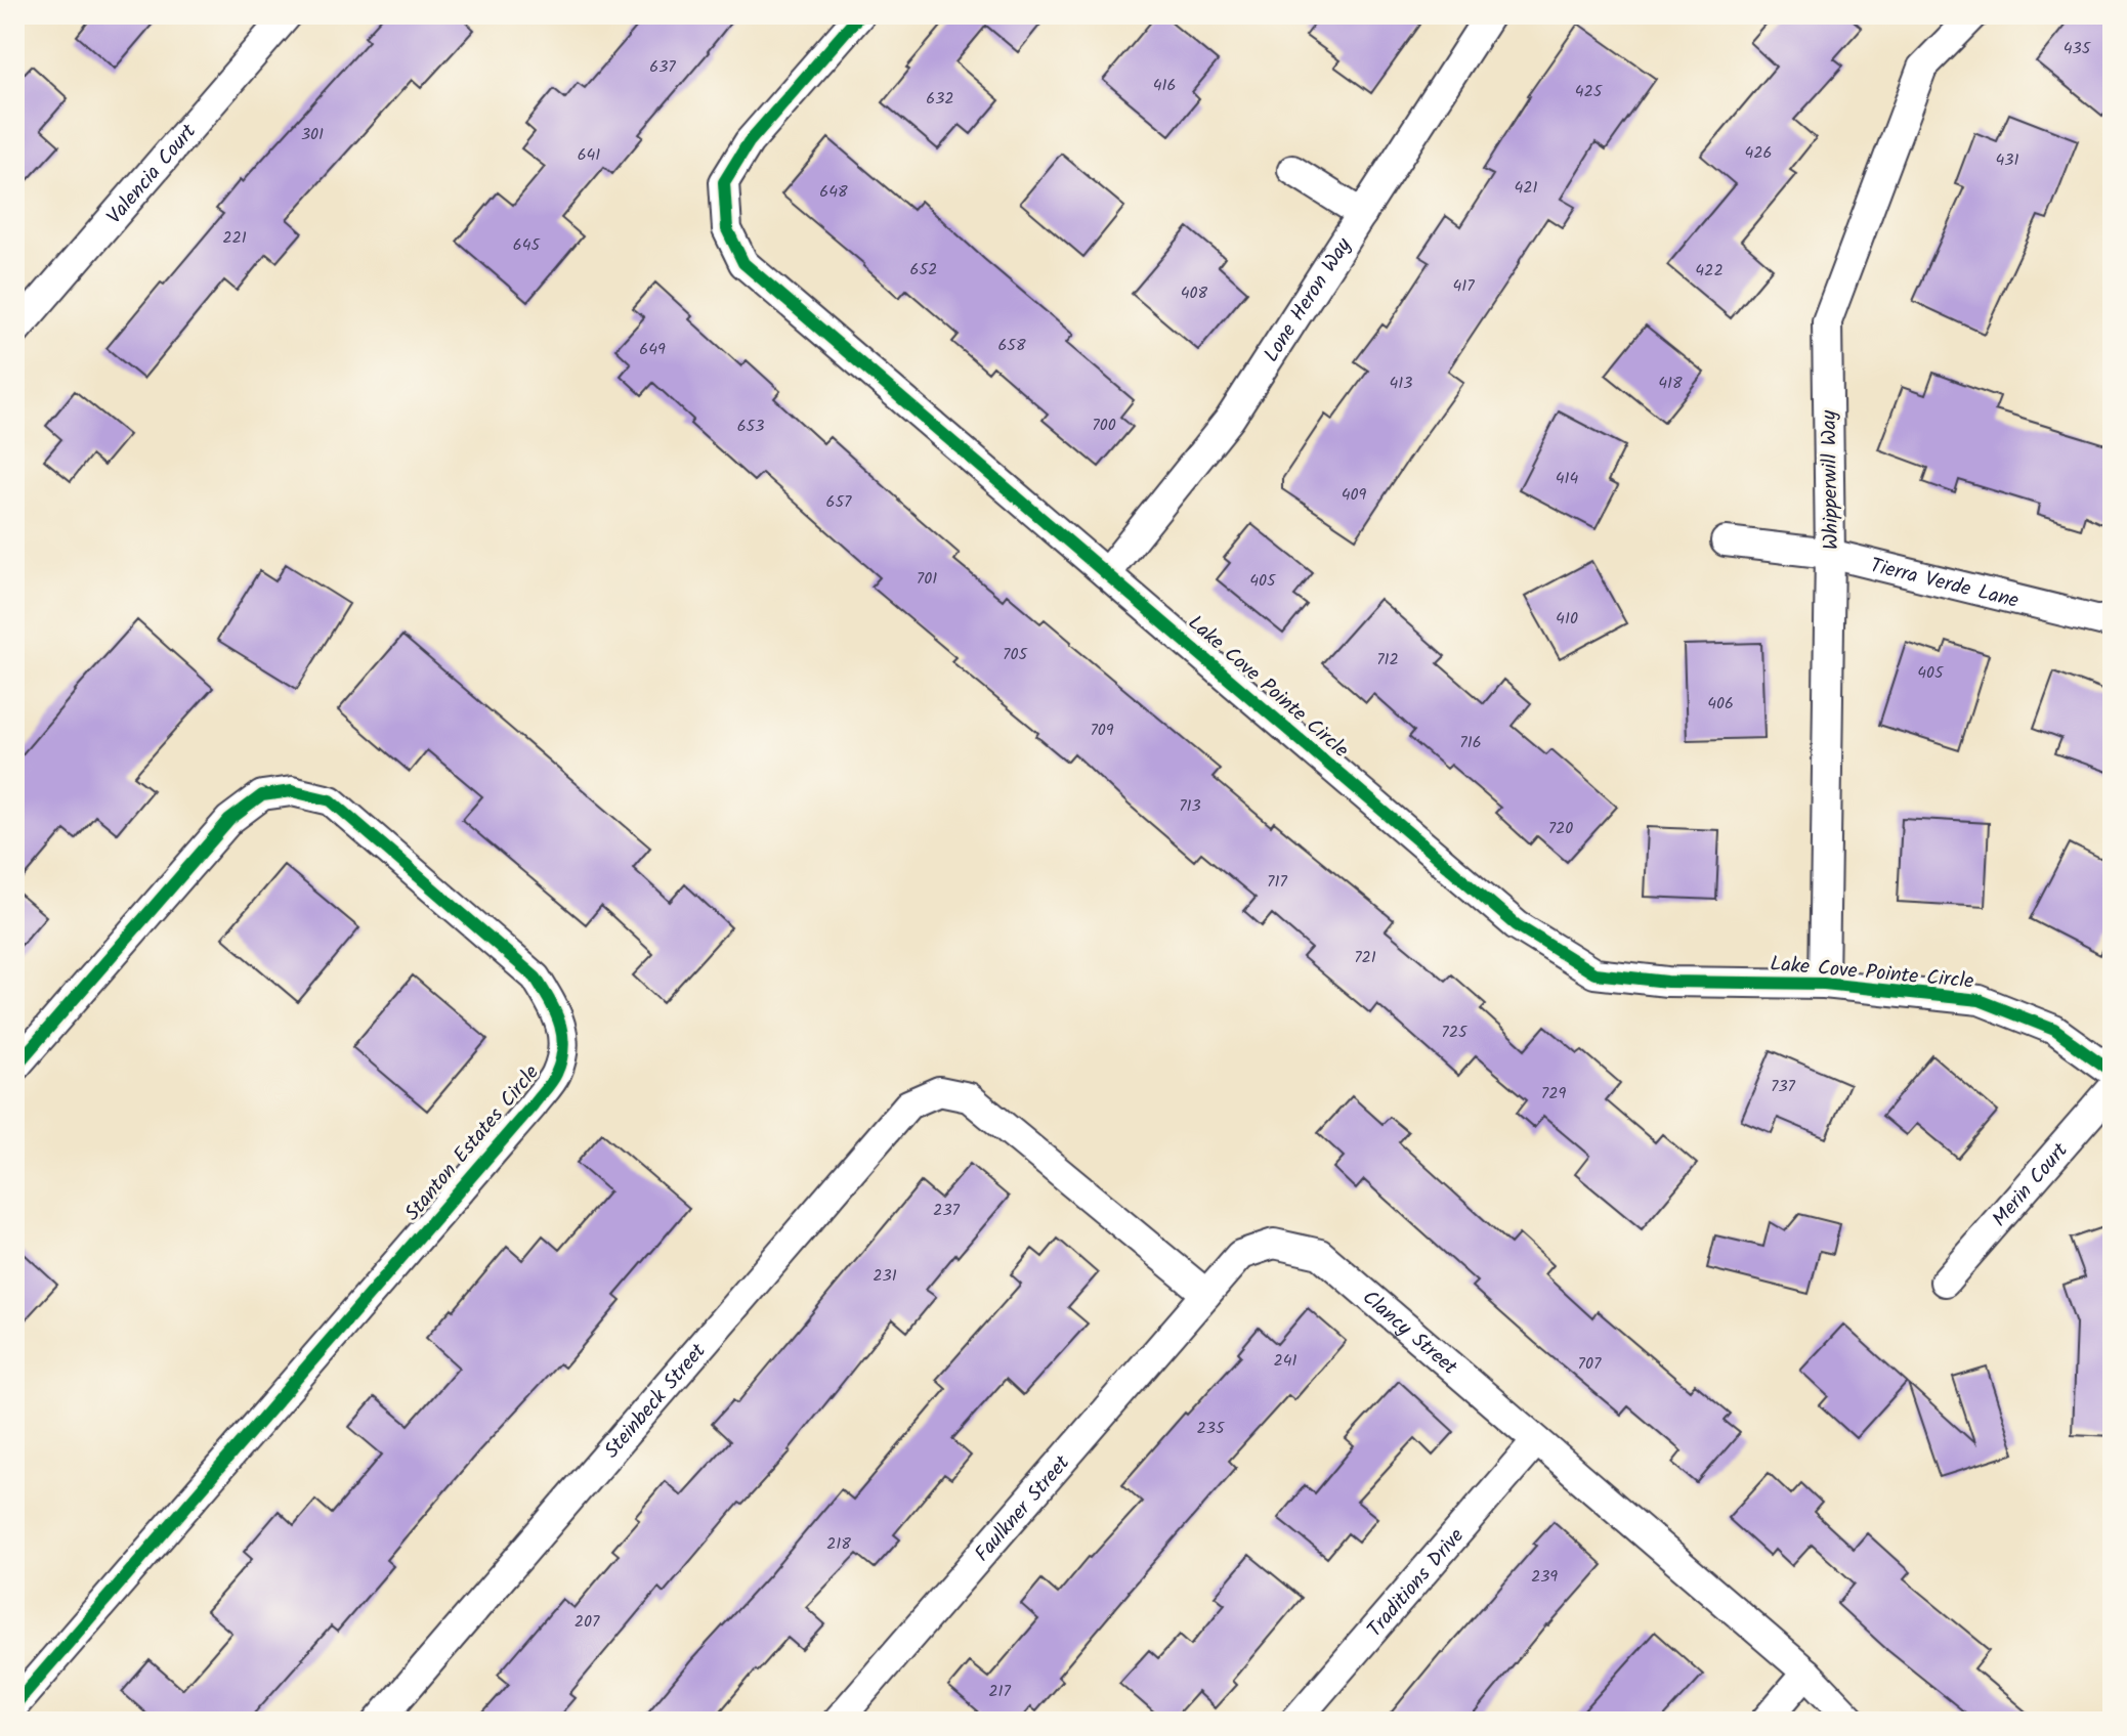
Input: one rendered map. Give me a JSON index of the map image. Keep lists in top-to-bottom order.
{
  "streets": {
    "street": [
      "Valencia Court",
      "Lone Heron Way",
      "Whipperwill Way",
      "Tierra Verde Lane",
      "Lake Cove Pointe Circle",
      "Stanton Estates Circle",
      "Merin Court",
      "Clancy Street",
      "Steinbeck Street",
      "Faulkner Street",
      "Traditions Drive"
    ]
  },
  "crossings": [
    ["Lone Heron Way", "Lake Cove Pointe Circle"],
    ["Whipperwill Way", "Tierra Verde Lane"],
    ["Whipperwill Way", "Lake Cove Pointe Circle"],
    ["Clancy Street", "Steinbeck Street"],
    ["Clancy Street", "Faulkner Street"],
    ["Clancy Street", "Traditions Drive"],
    ["Steinbeck Street", "Faulkner Street"]
  ],
  "house_numbers": [
    "435",
    "637",
    "416",
    "425",
    "632",
    "301",
    "426",
    "641",
    "431",
    "421",
    "648",
    "221",
    "645",
    "652",
    "422",
    "417",
    "408",
    "658",
    "649",
    "413",
    "418",
    "700",
    "653",
    "414",
    "409",
    "657",
    "701",
    "405",
    "410",
    "705",
    "712",
    "405",
    "406",
    "709",
    "716",
    "713",
    "720",
    "717",
    "721",
    "725",
    "737",
    "729",
    "237",
    "231",
    "241",
    "707",
    "235",
    "218",
    "239",
    "207",
    "217"
  ]
}
